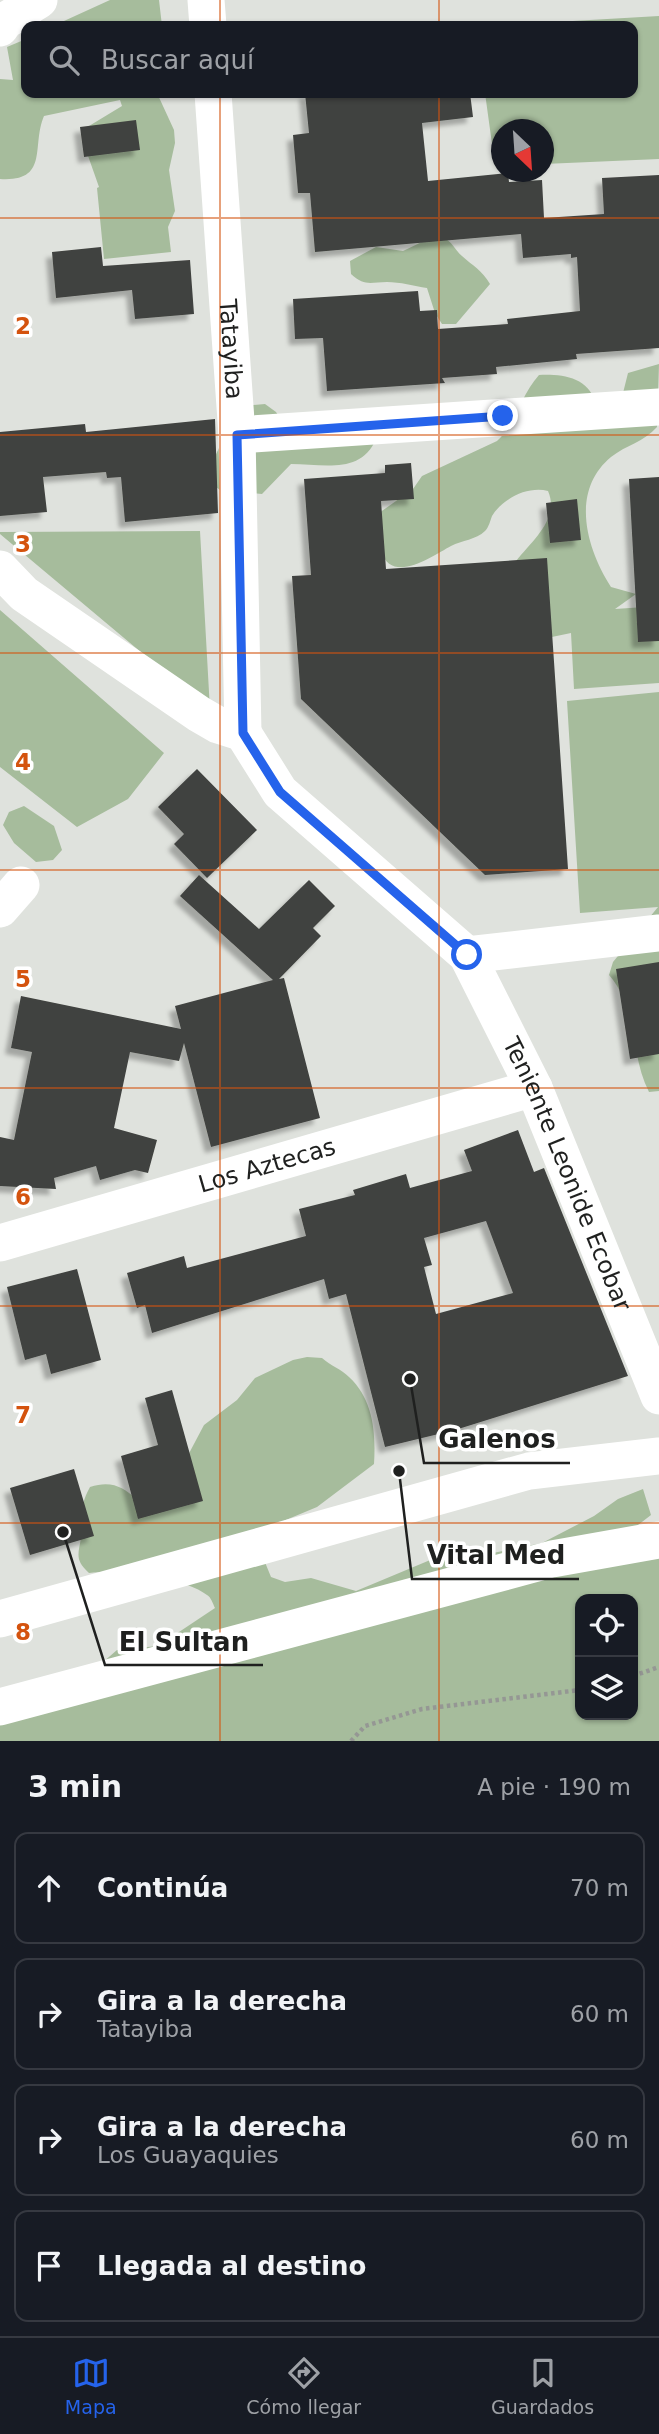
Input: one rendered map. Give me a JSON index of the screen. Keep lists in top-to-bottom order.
{
  "streets": {
    "street": ["Tatayiba", "Los Aztecas", "Teniente Leonide Ecobar"]
  },
  "crossings": [
    ["Los Aztecas", "Teniente Leonide Ecobar"]
  ],
  "places": ["Galenos", "Vital Med", "El Sultan"],
  "north": "bottom right",
  "page": {
    "search": "Buscar aquí",
    "heading": ["3 min", "A pie · 190 m"],
    "list": [
      ["Continúa", "70 m"],
      ["Gira a la derecha", "Tatayiba", "60 m"],
      ["Gira a la derecha", "Los Guayaquies", "60 m"],
      "Llegada al destino"
    ],
    "nav": ["Mapa", "Cómo llegar", "Guardados"]
  },
  "grid": {
    "rows": [
      "2",
      "3",
      "4",
      "5",
      "6",
      "7",
      "8"
    ]
  }
}
